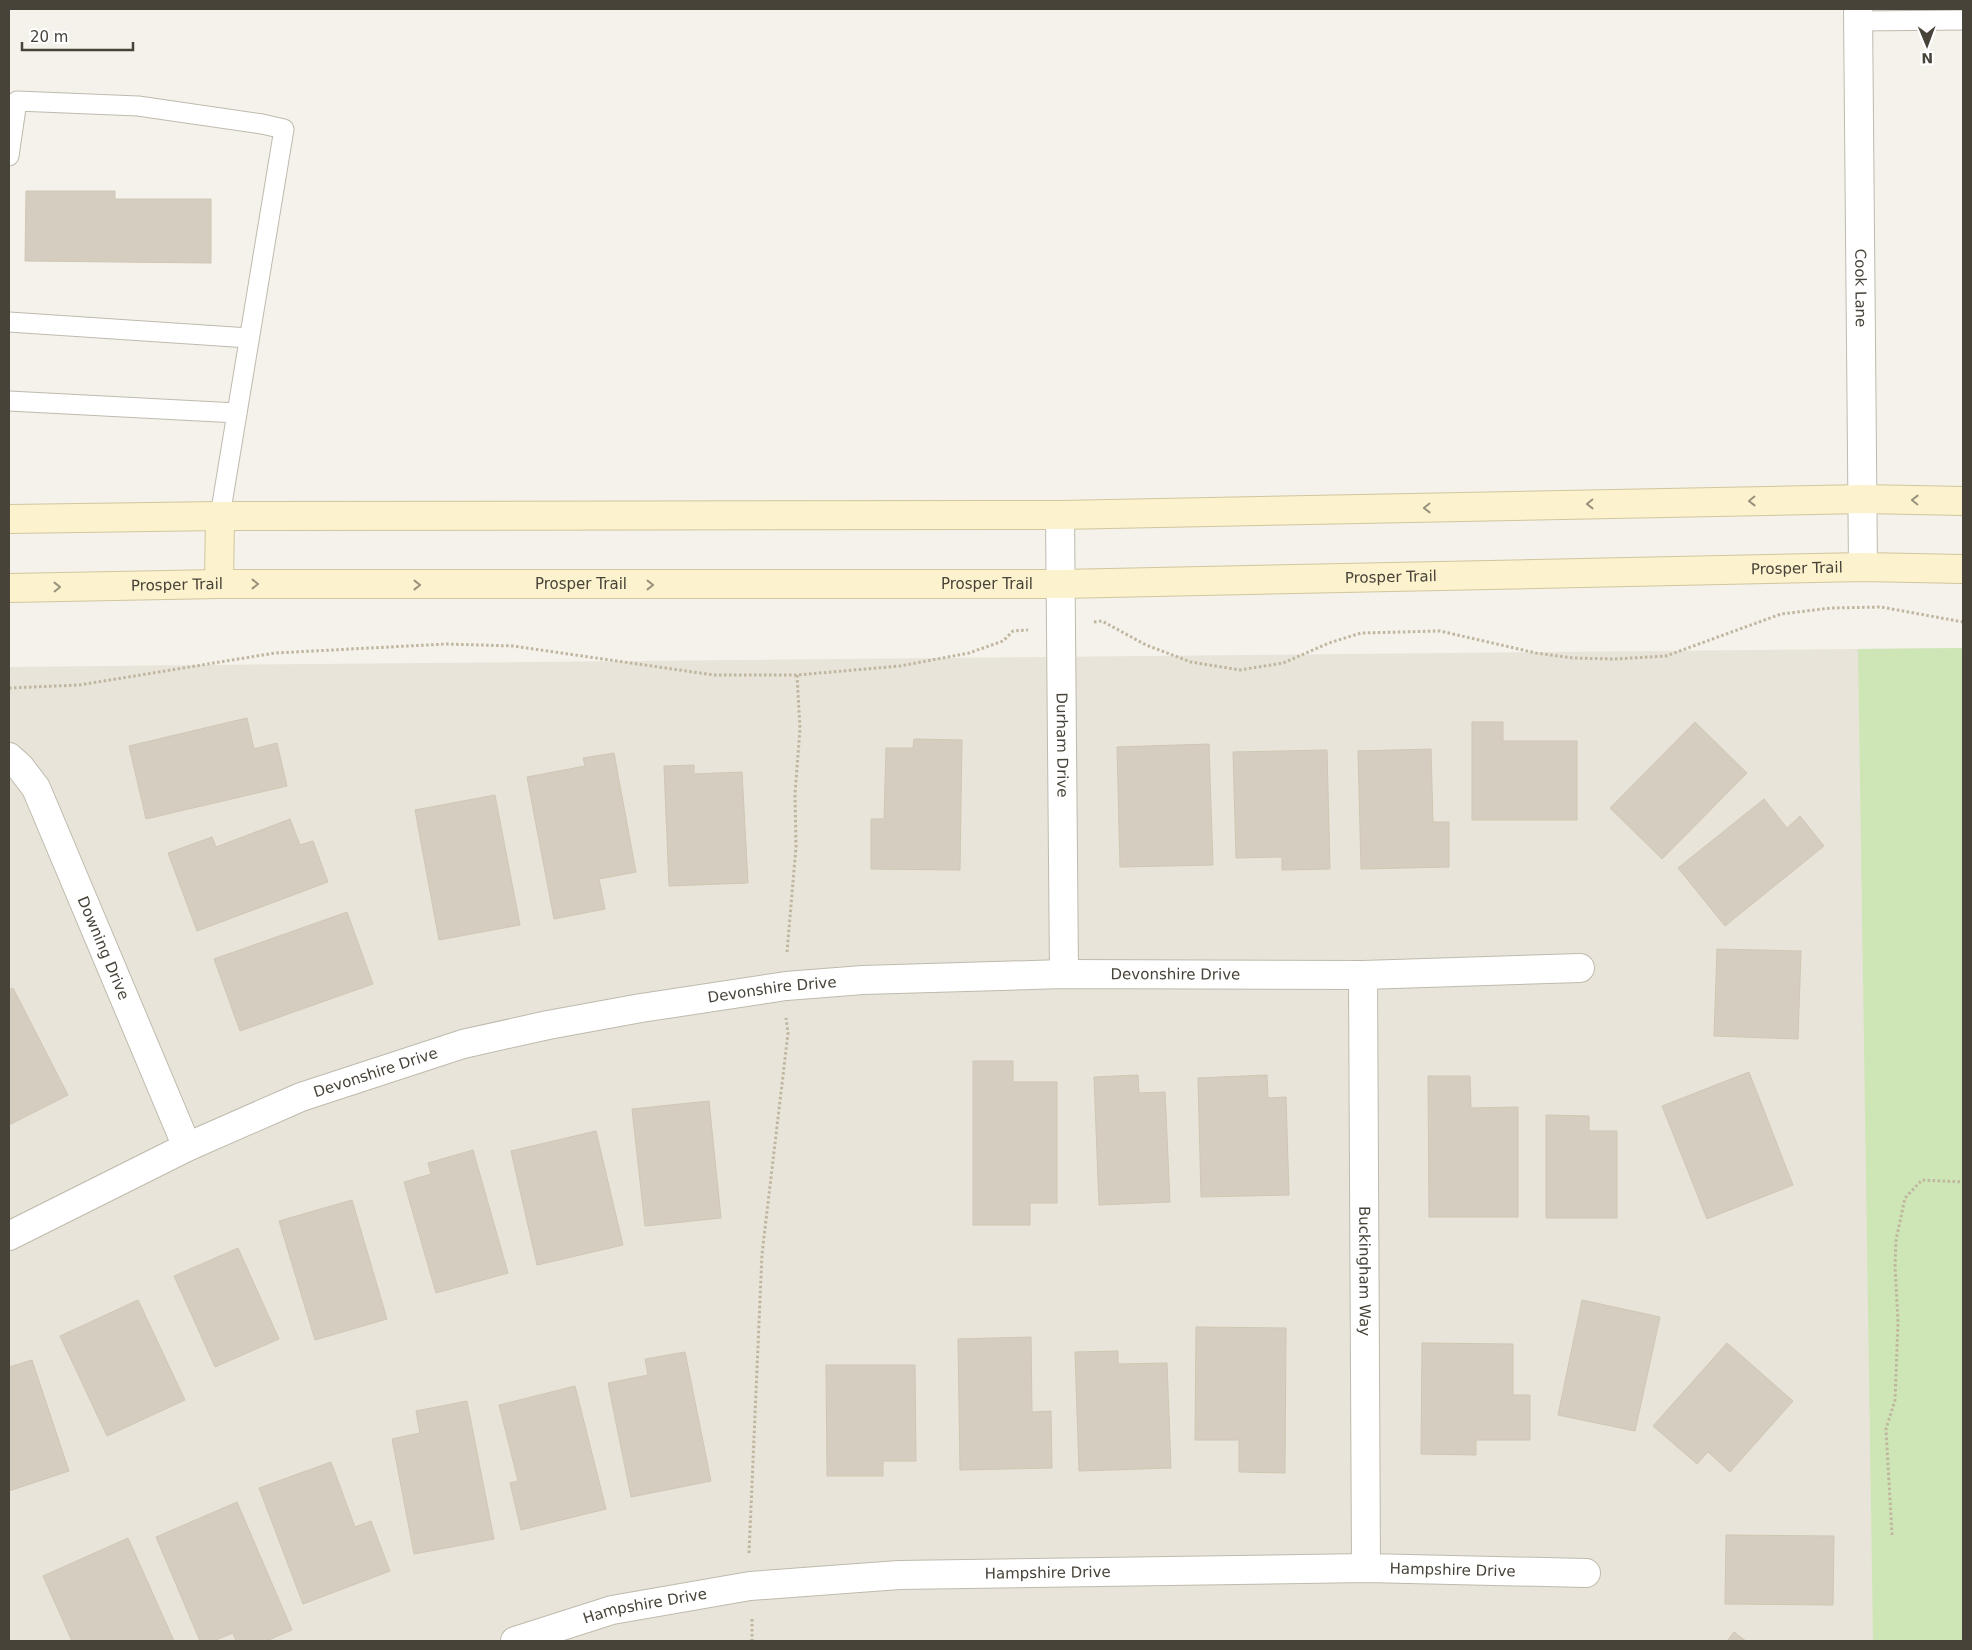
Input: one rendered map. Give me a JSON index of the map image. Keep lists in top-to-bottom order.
{
  "streets": {
    "main road": ["Prosper Trail"],
    "street": [
      "Cook Lane",
      "Durham Drive",
      "Downing Drive",
      "Devonshire Drive",
      "Buckingham Way",
      "Hampshire Drive"
    ]
  },
  "crossings": [
    ["Cook Lane", "Prosper Trail"],
    ["Prosper Trail", "Durham Drive"],
    ["Durham Drive", "Devonshire Drive"],
    ["Downing Drive", "Devonshire Drive"],
    ["Devonshire Drive", "Buckingham Way"],
    ["Buckingham Way", "Hampshire Drive"]
  ],
  "scale_bar": "20 m",
  "north": "bottom"
}
